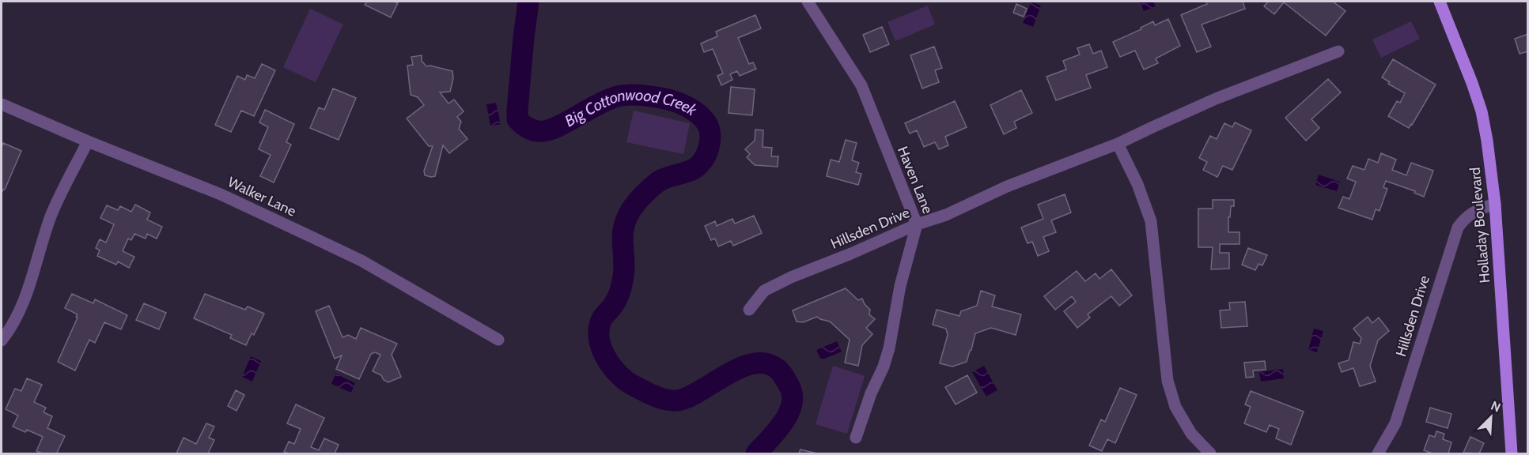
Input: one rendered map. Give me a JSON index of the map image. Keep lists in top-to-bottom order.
{
  "streets": {
    "main road": ["Holladay Boulevard"],
    "street": ["Haven Lane", "Walker Lane", "Hillsden Drive"]
  },
  "crossings": [
    ["Haven Lane", "Hillsden Drive"],
    ["Holladay Boulevard", "Hillsden Drive"]
  ],
  "water": ["Big Cottonwood Creek"],
  "north": "top right"
}
